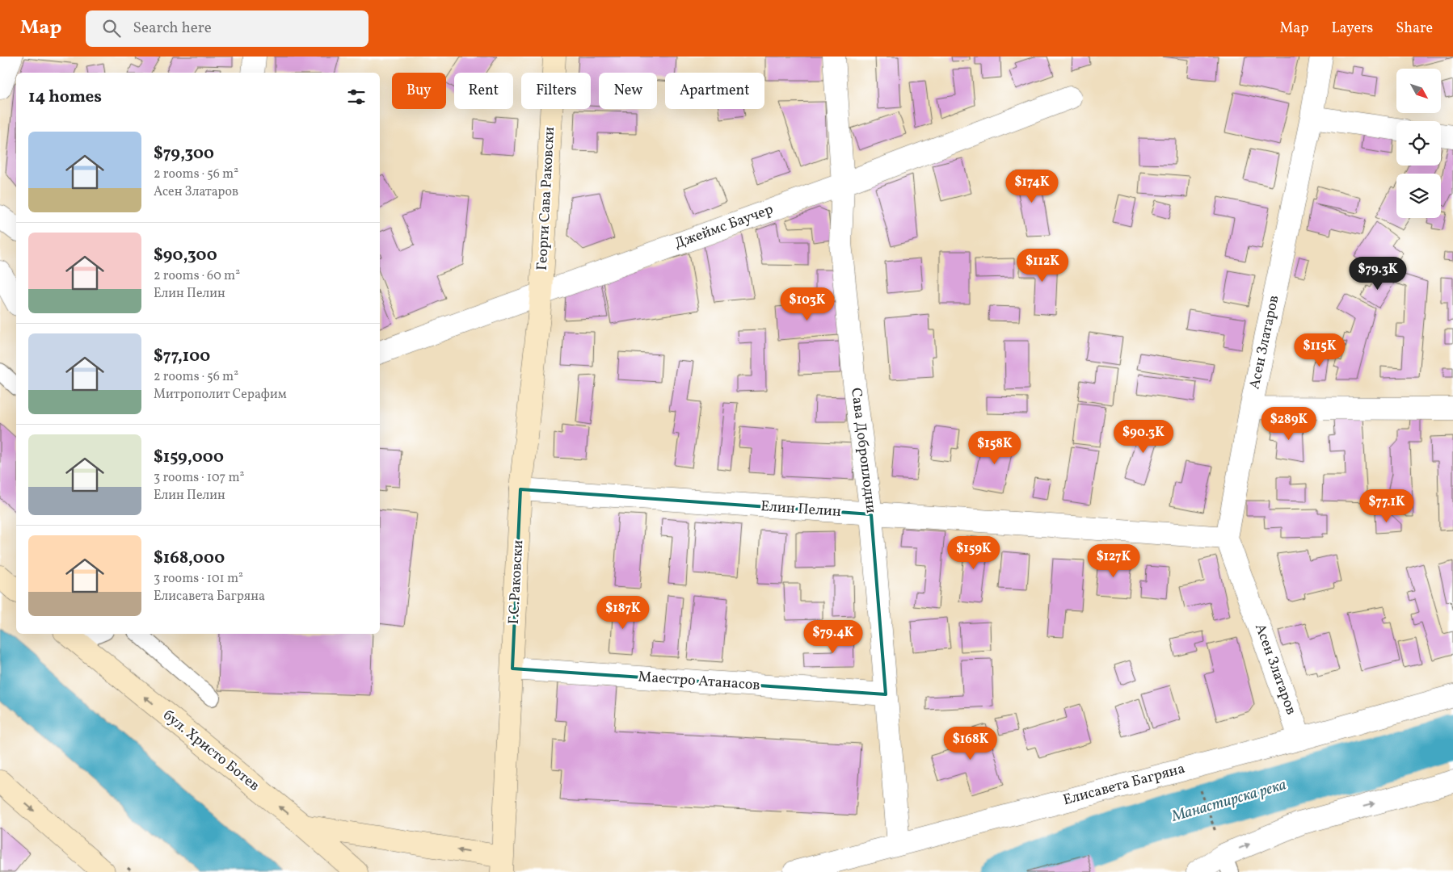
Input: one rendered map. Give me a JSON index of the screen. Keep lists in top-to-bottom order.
{
  "streets": {
    "street": [
      "Георги Сава Раковски",
      "Джеймс Баучер",
      "Асен Златаров",
      "Сава Доброплодни",
      "Елин Пелин",
      "Г.С.Раковски",
      "Маестро Атанасов",
      "бул. Христо Ботев",
      "Елисавета Багряна"
    ]
  },
  "crossings": [
    ["Георги Сава Раковски", "Джеймс Баучер"],
    ["Георги Сава Раковски", "Г.С.Раковски"],
    ["Джеймс Баучер", "Сава Доброплодни"],
    ["Джеймс Баучер", "Г.С.Раковски"],
    ["Асен Златаров", "Елин Пелин"],
    ["Асен Златаров", "Елисавета Багряна"],
    ["Сава Доброплодни", "Елин Пелин"],
    ["Сава Доброплодни", "Маестро Атанасов"],
    ["Сава Доброплодни", "Елисавета Багряна"],
    ["Елин Пелин", "Г.С.Раковски"],
    ["Г.С.Раковски", "Маестро Атанасов"]
  ],
  "water": ["Манастирска река"],
  "north": "bottom right",
  "page": {
    "header": "Map",
    "search": "Search here",
    "nav": ["Map", "Layers", "Share"],
    "chip": [
      "Buy",
      "Rent",
      "Filters",
      "New",
      "Apartment"
    ],
    "heading": "14 homes",
    "list": [
      {
        "name": "$79,300",
        "note": "2 rooms · 56 m² · Асен Златаров"
      },
      {
        "name": "$90,300",
        "note": "2 rooms · 60 m² · Елин Пелин"
      },
      {
        "name": "$77,100",
        "note": "2 rooms · 56 m² · Митрополит Серафим"
      },
      {
        "name": "$159,000",
        "note": "3 rooms · 107 m² · Елин Пелин"
      },
      {
        "name": "$168,000",
        "note": "3 rooms · 101 m² · Елисавета Багряна"
      }
    ],
    "price": [
      "$174K",
      "$112K",
      "$79.3K",
      "$103K",
      "$115K",
      "$289K",
      "$90.3K",
      "$158K",
      "$77.1K",
      "$159K",
      "$127K",
      "$187K",
      "$79.4K",
      "$168K"
    ]
  }
}
